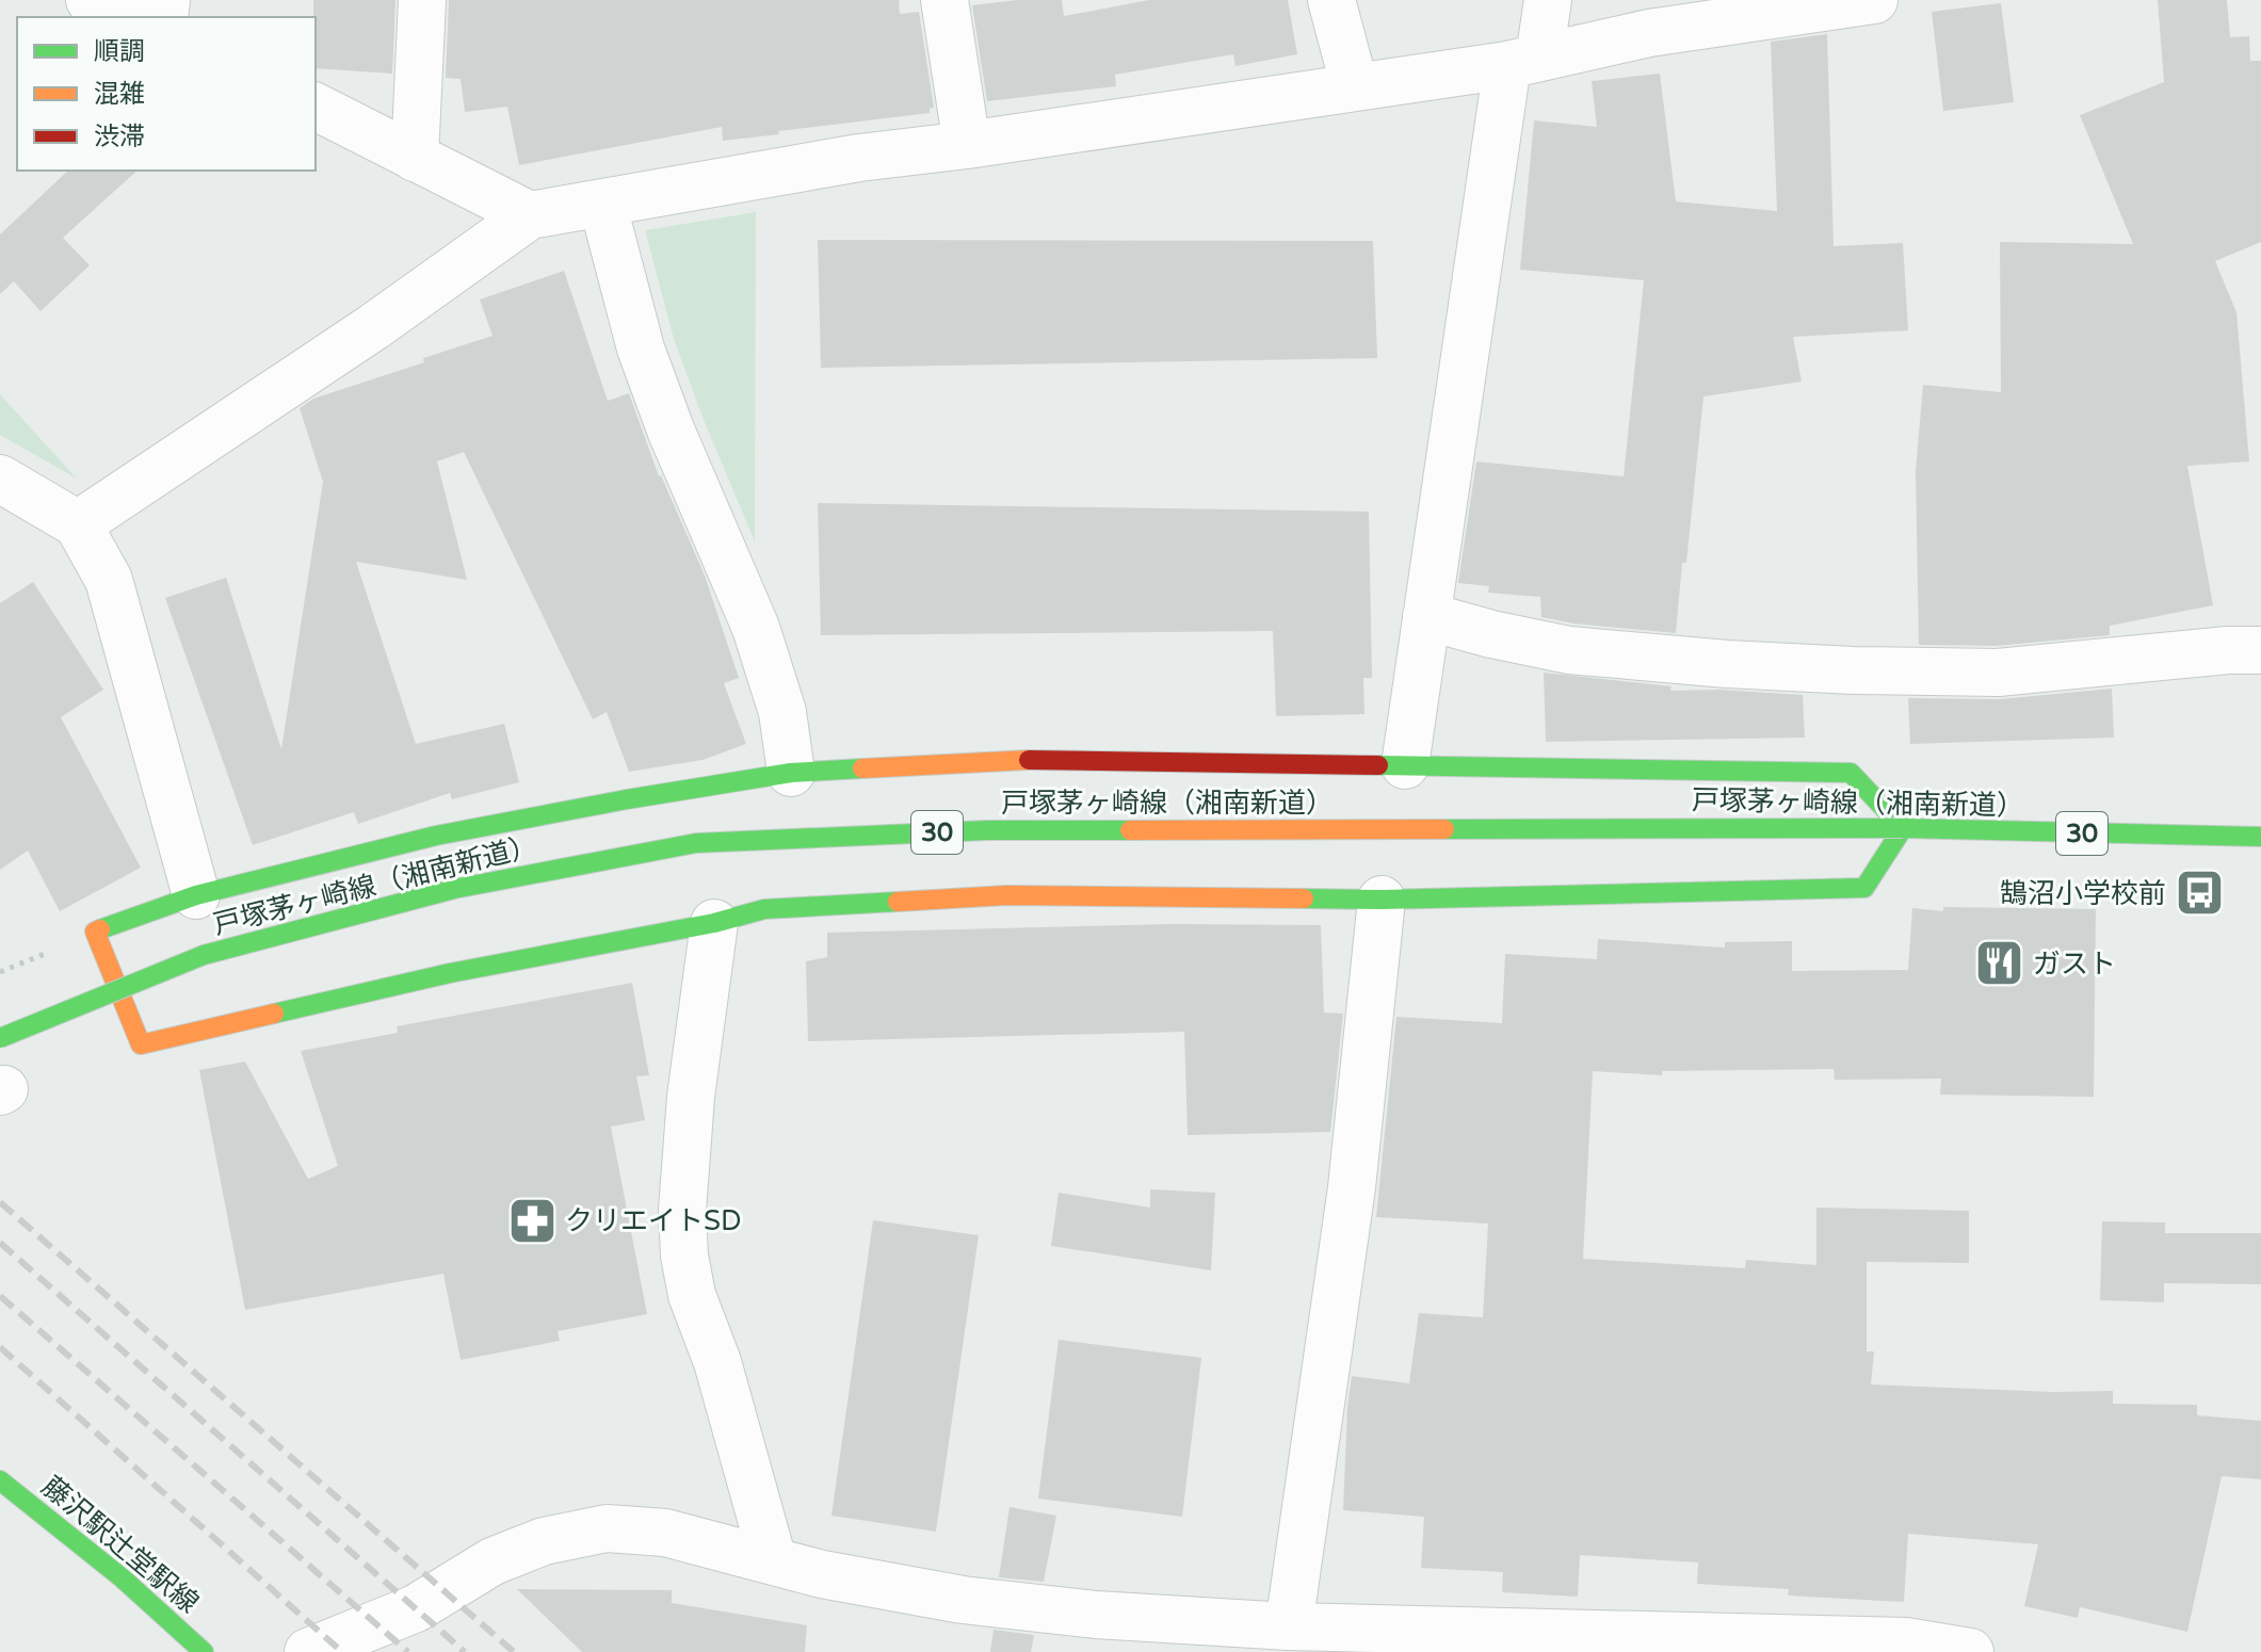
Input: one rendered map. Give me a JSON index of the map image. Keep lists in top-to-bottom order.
{
  "streets": {
    "street": ["戸塚茅ヶ崎線（湘南新道）", "30", "藤沢駅辻堂駅線"]
  },
  "places": {
    "bus stop": ["鵠沼小学校前"],
    "restaurant": ["ガスト"],
    "pharmacy": ["クリエイトSD"]
  },
  "legend": ["順調", "混雑", "渋滞"]
}
